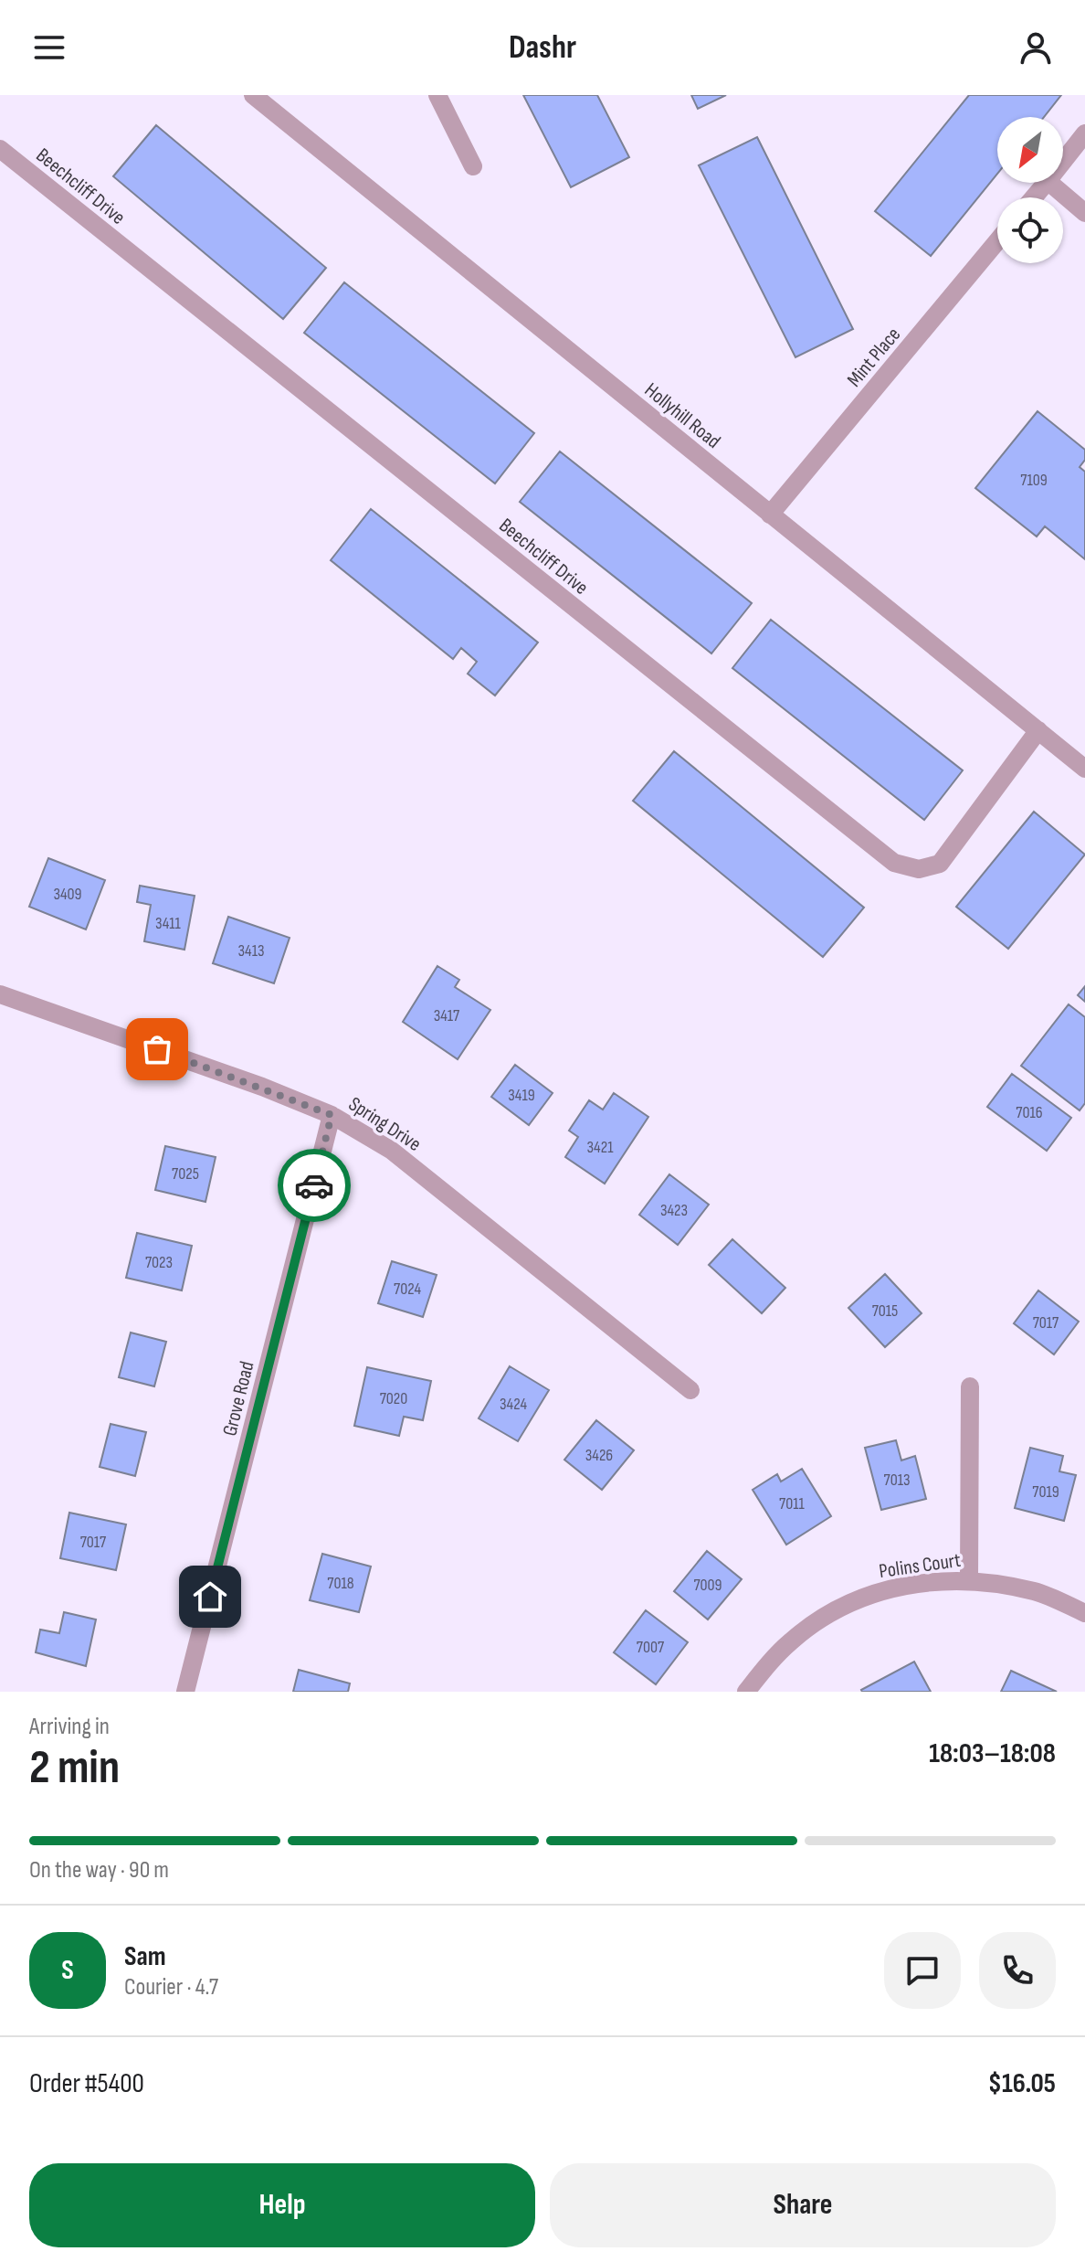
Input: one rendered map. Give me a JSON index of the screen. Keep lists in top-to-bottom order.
{
  "streets": {
    "street": [
      "Beechcliff Drive",
      "Mint Place",
      "Hollyhill Road",
      "Spring Drive",
      "Grove Road",
      "Polins Court"
    ]
  },
  "crossings": [
    ["Beechcliff Drive", "Hollyhill Road"],
    ["Mint Place", "Hollyhill Road"],
    ["Spring Drive", "Grove Road"]
  ],
  "house_numbers": [
    "7109",
    "3409",
    "3411",
    "3413",
    "3417",
    "3419",
    "7016",
    "3421",
    "7025",
    "3423",
    "7023",
    "7024",
    "7015",
    "7017",
    "7020",
    "3424",
    "3426",
    "7013",
    "7019",
    "7011",
    "7017",
    "7018",
    "7009",
    "7007"
  ],
  "north": "bottom left",
  "page": {
    "header": "Dashr",
    "heading": ["2 min", "Arriving in", "18:03–18:08"],
    "panel": [
      "Sam",
      "Courier · 4.7",
      "Order #5400",
      "$16.05"
    ],
    "bar": "On the way · 90 m",
    "round": "S",
    "buttons": ["Help", "Share"]
  }
}
